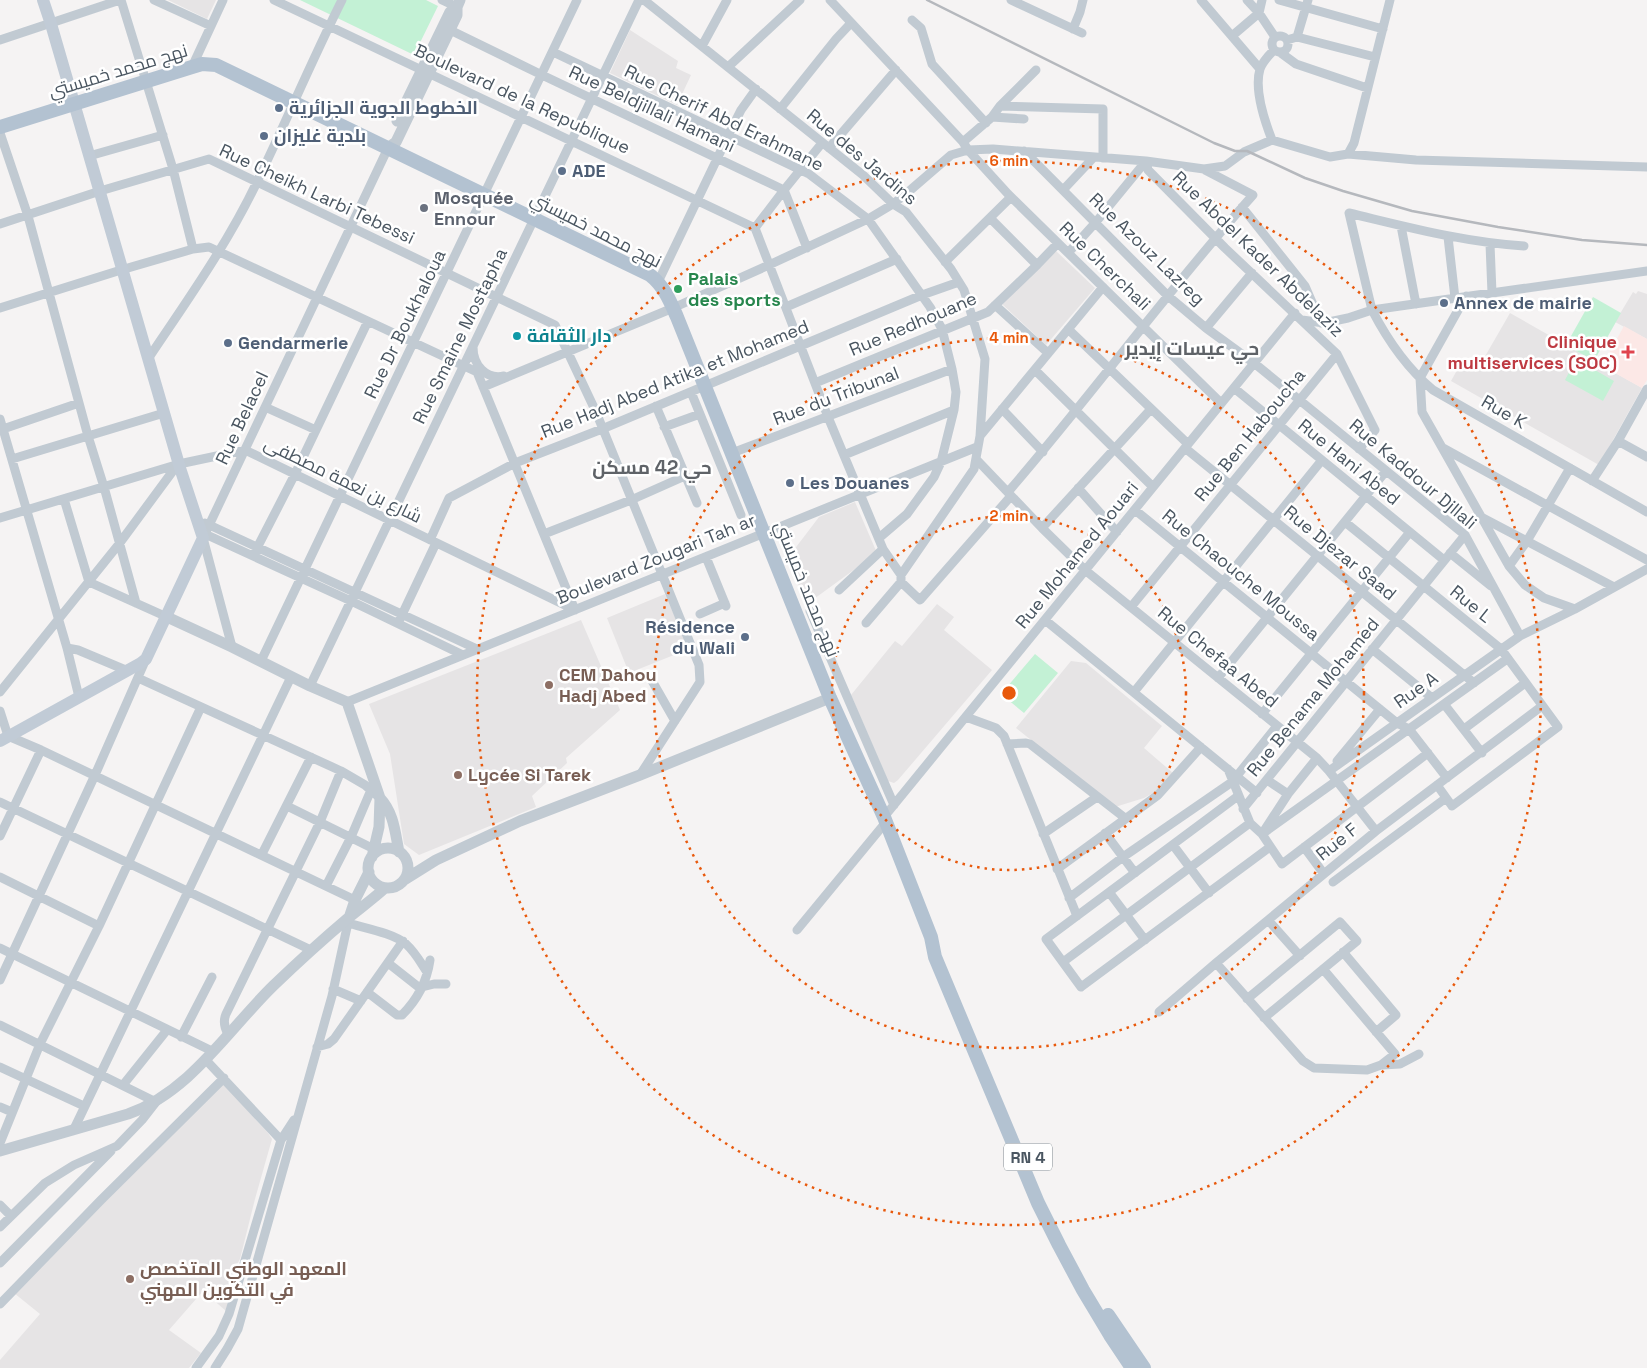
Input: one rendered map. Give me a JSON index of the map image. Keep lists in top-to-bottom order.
{
  "streets": {
    "main road": ["نهج محمد خميستي", "RN 4"],
    "street": [
      "Boulevard de la Republique",
      "Rue Beldjillali Hamani",
      "Rue Cherif Abd Erahmane",
      "Rue des Jardins",
      "Rue Cheikh Larbi Tebessi",
      "Rue Azouz Lazreg",
      "Rue Abdel Kader Abdelaziz",
      "Rue Cherchali",
      "Rue Dr Boukhaloua",
      "Rue Redhouane",
      "Rue Smaine Mostapha",
      "Rue Hadj Abed Atika et Mohamed",
      "Rue du Tribunal",
      "Rue K",
      "Rue Belacel",
      "Rue Ben Haboucha",
      "Rue Hani Abed",
      "Rue Kaddour Djllali",
      "شارع بن نعمة مصطفى",
      "Rue Djezar Saad",
      "Rue Mohamed Aouari",
      "Boulevard Zougari Tah ar",
      "Rue Chaouche Moussa",
      "Rue L",
      "Rue Chefaa Abed",
      "Rue A",
      "Rue Benama Mohamed",
      "Rue F"
    ]
  },
  "crossings": [
    ["نهج محمد خميستي", "Rue Dr Boukhaloua"],
    ["نهج محمد خميستي", "Rue Smaine Mostapha"],
    ["نهج محمد خميستي", "Rue Hadj Abed Atika et Mohamed"],
    ["نهج محمد خميستي", "Rue du Tribunal"],
    ["نهج محمد خميستي", "Rue Belacel"],
    ["نهج محمد خميستي", "Rue Mohamed Aouari"],
    ["نهج محمد خميستي", "Boulevard Zougari Tah ar"],
    ["نهج محمد خميستي", "RN 4"],
    ["Boulevard de la Republique", "Rue Dr Boukhaloua"],
    ["Boulevard de la Republique", "Rue Smaine Mostapha"],
    ["Rue Beldjillali Hamani", "Rue Dr Boukhaloua"],
    ["Rue Beldjillali Hamani", "Rue Smaine Mostapha"],
    ["Rue Cherif Abd Erahmane", "Rue Dr Boukhaloua"],
    ["Rue Cherif Abd Erahmane", "Rue Redhouane"],
    ["Rue Cherif Abd Erahmane", "Rue Smaine Mostapha"],
    ["Rue Cherif Abd Erahmane", "Rue Hadj Abed Atika et Mohamed"],
    ["Rue Cherif Abd Erahmane", "Rue du Tribunal"],
    ["Rue Cherif Abd Erahmane", "Boulevard Zougari Tah ar"],
    ["Rue des Jardins", "Rue Redhouane"],
    ["Rue des Jardins", "Rue Hadj Abed Atika et Mohamed"],
    ["Rue des Jardins", "Boulevard Zougari Tah ar"],
    ["Rue des Jardins", "Rue Chefaa Abed"],
    ["Rue Cheikh Larbi Tebessi", "Rue Dr Boukhaloua"],
    ["Rue Cheikh Larbi Tebessi", "Rue Smaine Mostapha"],
    ["Rue Cheikh Larbi Tebessi", "Rue Hadj Abed Atika et Mohamed"],
    ["Rue Cheikh Larbi Tebessi", "Rue Belacel"],
    ["Rue Cheikh Larbi Tebessi", "Boulevard Zougari Tah ar"],
    ["Rue Azouz Lazreg", "Rue Kaddour Djllali"],
    ["Rue Azouz Lazreg", "Rue Mohamed Aouari"],
    ["Rue Abdel Kader Abdelaziz", "Rue Ben Haboucha"],
    ["Rue Abdel Kader Abdelaziz", "Rue Kaddour Djllali"],
    ["Rue Abdel Kader Abdelaziz", "Rue Mohamed Aouari"],
    ["Rue Cherchali", "Rue Redhouane"],
    ["Rue Cherchali", "Rue Mohamed Aouari"],
    ["Rue Dr Boukhaloua", "شارع بن نعمة مصطفى"],
    ["Rue Smaine Mostapha", "شارع بن نعمة مصطفى"],
    ["Rue Hadj Abed Atika et Mohamed", "شارع بن نعمة مصطفى"],
    ["Rue Belacel", "شارع بن نعمة مصطفى"],
    ["Rue Ben Haboucha", "Rue Hani Abed"],
    ["Rue Ben Haboucha", "Rue Kaddour Djllali"],
    ["Rue Ben Haboucha", "Rue Djezar Saad"],
    ["Rue Ben Haboucha", "Rue Chaouche Moussa"],
    ["Rue Ben Haboucha", "Rue Chefaa Abed"],
    ["Rue Hani Abed", "Rue Kaddour Djllali"],
    ["Rue Hani Abed", "Rue Mohamed Aouari"],
    ["Rue Hani Abed", "Rue Benama Mohamed"],
    ["Rue Kaddour Djllali", "Rue Mohamed Aouari"],
    ["Rue Kaddour Djllali", "Rue A"],
    ["Rue Kaddour Djllali", "Rue Benama Mohamed"],
    ["شارع بن نعمة مصطفى", "Boulevard Zougari Tah ar"],
    ["Rue Djezar Saad", "Rue Mohamed Aouari"],
    ["Rue Djezar Saad", "Rue A"],
    ["Rue Djezar Saad", "Rue Benama Mohamed"],
    ["Rue Mohamed Aouari", "Rue Chaouche Moussa"],
    ["Rue Mohamed Aouari", "Rue Chefaa Abed"],
    ["Rue Chaouche Moussa", "Rue A"],
    ["Rue Chaouche Moussa", "Rue Benama Mohamed"],
    ["Rue L", "Rue A"],
    ["Rue L", "Rue Benama Mohamed"],
    ["Rue L", "Rue F"],
    ["Rue Chefaa Abed", "Rue A"],
    ["Rue Chefaa Abed", "Rue Benama Mohamed"],
    ["Rue Chefaa Abed", "Rue F"]
  ],
  "districts": ["حي عيسات إيدير", "حي 42 مسكن"],
  "places": {
    "other": [
      "الخطوط الجوية الجزائرية",
      "بلدية غليزان",
      "ADE",
      "Mosquée Ennour",
      "Palais des sports",
      "Annex de mairie",
      "دار الثقافة",
      "Gendarmerie",
      "Les Douanes",
      "Résidence du Wali",
      "CEM Dahou Hadj Abed",
      "Lycée Si Tarek",
      "المعهد الوطني المتخصص في التكوين المهني"
    ],
    "health": ["Clinique multiservices (SOC)"]
  },
  "rings": ["6 min", "4 min", "2 min"]
}
